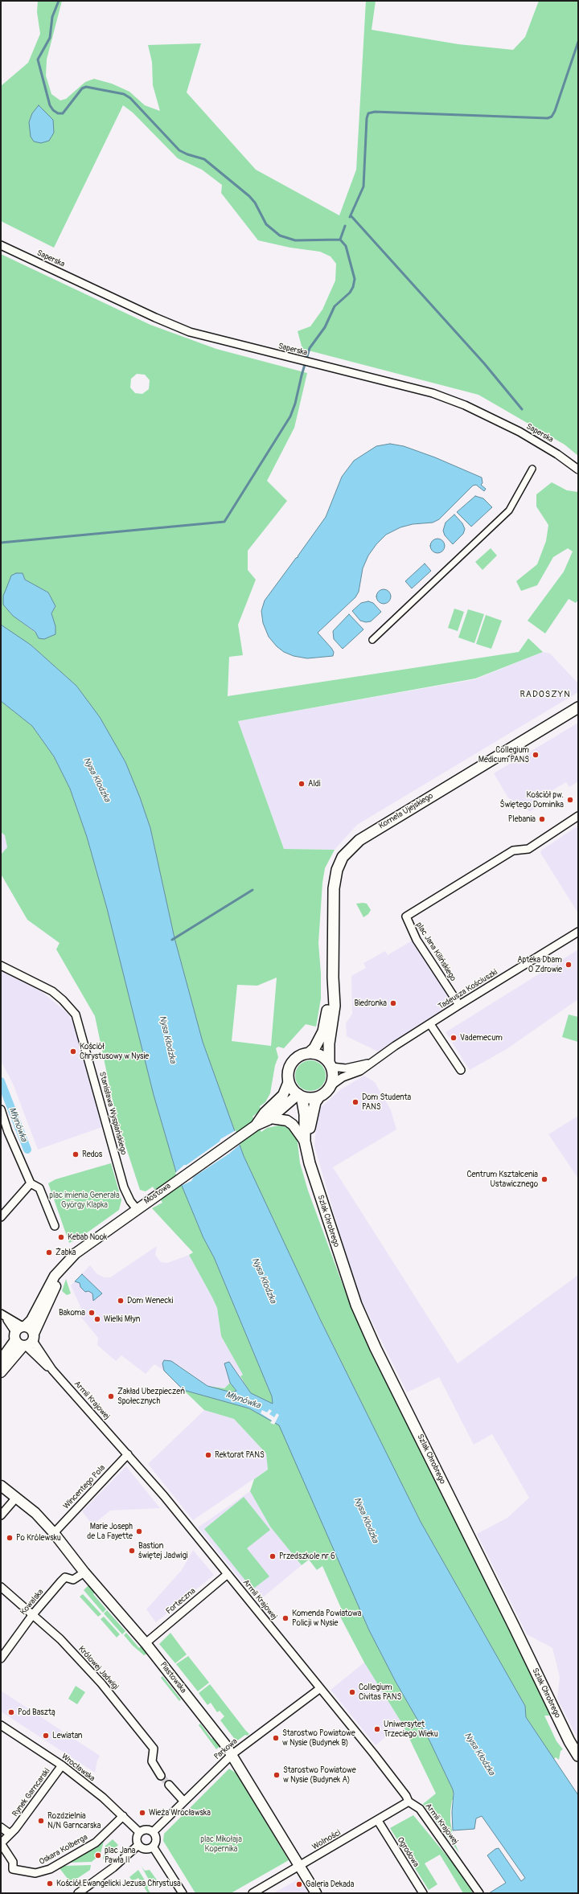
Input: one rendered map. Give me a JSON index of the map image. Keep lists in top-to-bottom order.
{
  "streets": {
    "main road": ["Kornela Ujejskiego", "Szlak Chrobrego"],
    "street": [
      "Saperska",
      "plac Jana Kilińskiego",
      "Tadeusza Kościuszki",
      "Stanisława Wyspiańskiego",
      "Mostowa",
      "Armii Krajowej",
      "Wincentego Pola",
      "Forteczna",
      "Kowalska",
      "Królowej Jadwigi",
      "Piastowska",
      "Parkowa",
      "Wrocławska",
      "Rynek Garncarski",
      "Wolności",
      "Oskara Kolberga",
      "Ogrodowa"
    ]
  },
  "crossings": [
    ["Kornela Ujejskiego", "Tadeusza Kościuszki"],
    ["Kornela Ujejskiego", "Mostowa"],
    ["Kornela Ujejskiego", "Szlak Chrobrego"],
    ["plac Jana Kilińskiego", "Tadeusza Kościuszki"],
    ["Tadeusza Kościuszki", "Mostowa"],
    ["Tadeusza Kościuszki", "Szlak Chrobrego"],
    ["Stanisława Wyspiańskiego", "Mostowa"],
    ["Mostowa", "Szlak Chrobrego"],
    ["Mostowa", "Armii Krajowej"],
    ["Armii Krajowej", "Wincentego Pola"],
    ["Armii Krajowej", "Forteczna"],
    ["Armii Krajowej", "Parkowa"],
    ["Armii Krajowej", "Wolności"],
    ["Wincentego Pola", "Piastowska"],
    ["Forteczna", "Piastowska"],
    ["Kowalska", "Królowej Jadwigi"],
    ["Kowalska", "Piastowska"],
    ["Piastowska", "Parkowa"],
    ["Piastowska", "Wolności"],
    ["Parkowa", "Wrocławska"],
    ["Wrocławska", "Rynek Garncarski"],
    ["Wrocławska", "Oskara Kolberga"],
    ["Rynek Garncarski", "Oskara Kolberga"],
    ["Wolności", "Ogrodowa"]
  ],
  "districts": ["RADOSZYN"],
  "water": ["Nysa Kłodzka", "Młynówka"],
  "parks": ["plac imienia Generała György Klapka", "plac Mikołaja Kopernika"],
  "places": [
    "Collegium Medicum PANS",
    "Aldi",
    "Kościół pw. Świętego Dominika",
    "Plebania",
    "Apteka Dbam O Zdrowie",
    "Biedronka",
    "Vademecum",
    "Kościół Chrystusowy w Nysie",
    "Dom Studenta PANS",
    "Redos",
    "Centrum Kształcenia Ustawicznego",
    "Kebab Nook",
    "Żabka",
    "Dom Wenecki",
    "Bakoma",
    "Wielki Młyn",
    "Zakład Ubezpieczeń Społecznych",
    "Rektorat PANS",
    "Marie Joseph de La Fayette",
    "Po Królewsku",
    "Bastion świętej Jadwigi",
    "Przedszkole nr 6",
    "Komenda Powiatowa Policji w Nysie",
    "Collegium Civitas PANS",
    "Pod Basztą",
    "Uniwersytet Trzeciego Wieku",
    "Lewiatan",
    "Starostwo Powiatowe w Nysie (Budynek B)",
    "Starostwo Powiatowe w Nysie (Budynek A)",
    "Wieża Wrocławska",
    "Rozdzielnia N/N Garncarska",
    "plac Jana Pawła II",
    "Kościół Ewangelicki Jezusa Chrystusa",
    "Galeria Dekada"
  ]
}
